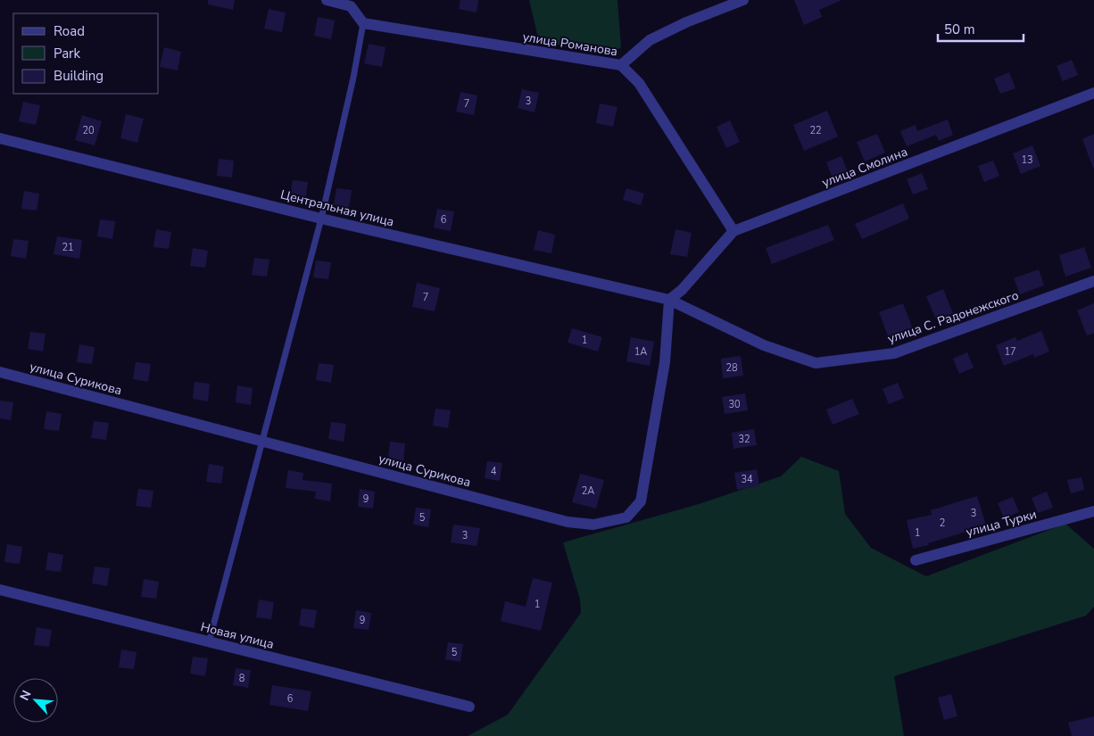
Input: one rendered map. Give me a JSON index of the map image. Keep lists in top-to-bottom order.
{
  "streets": {
    "street": [
      "улица Романова",
      "улица Смолина",
      "Центральная улица",
      "улица С. Радонежского",
      "улица Сурикова",
      "улица Турки",
      "Новая улица"
    ]
  },
  "crossings": [
    ["улица Романова", "улица Смолина"],
    ["улица Смолина", "Центральная улица"],
    ["улица Смолина", "улица С. Радонежского"],
    ["улица Смолина", "улица Сурикова"],
    ["Центральная улица", "улица С. Радонежского"],
    ["Центральная улица", "улица Сурикова"],
    ["улица С. Радонежского", "улица Сурикова"]
  ],
  "house_numbers": [
    "3",
    "7",
    "20",
    "22",
    "13",
    "6",
    "21",
    "7",
    "1",
    "1А",
    "17",
    "28",
    "30",
    "32",
    "4",
    "34",
    "2А",
    "9",
    "3",
    "5",
    "2",
    "1",
    "3",
    "1",
    "9",
    "5",
    "8",
    "6"
  ],
  "legend": ["Road", "Park", "Building"],
  "scale_bar": "50 m",
  "north": "top left"
}
